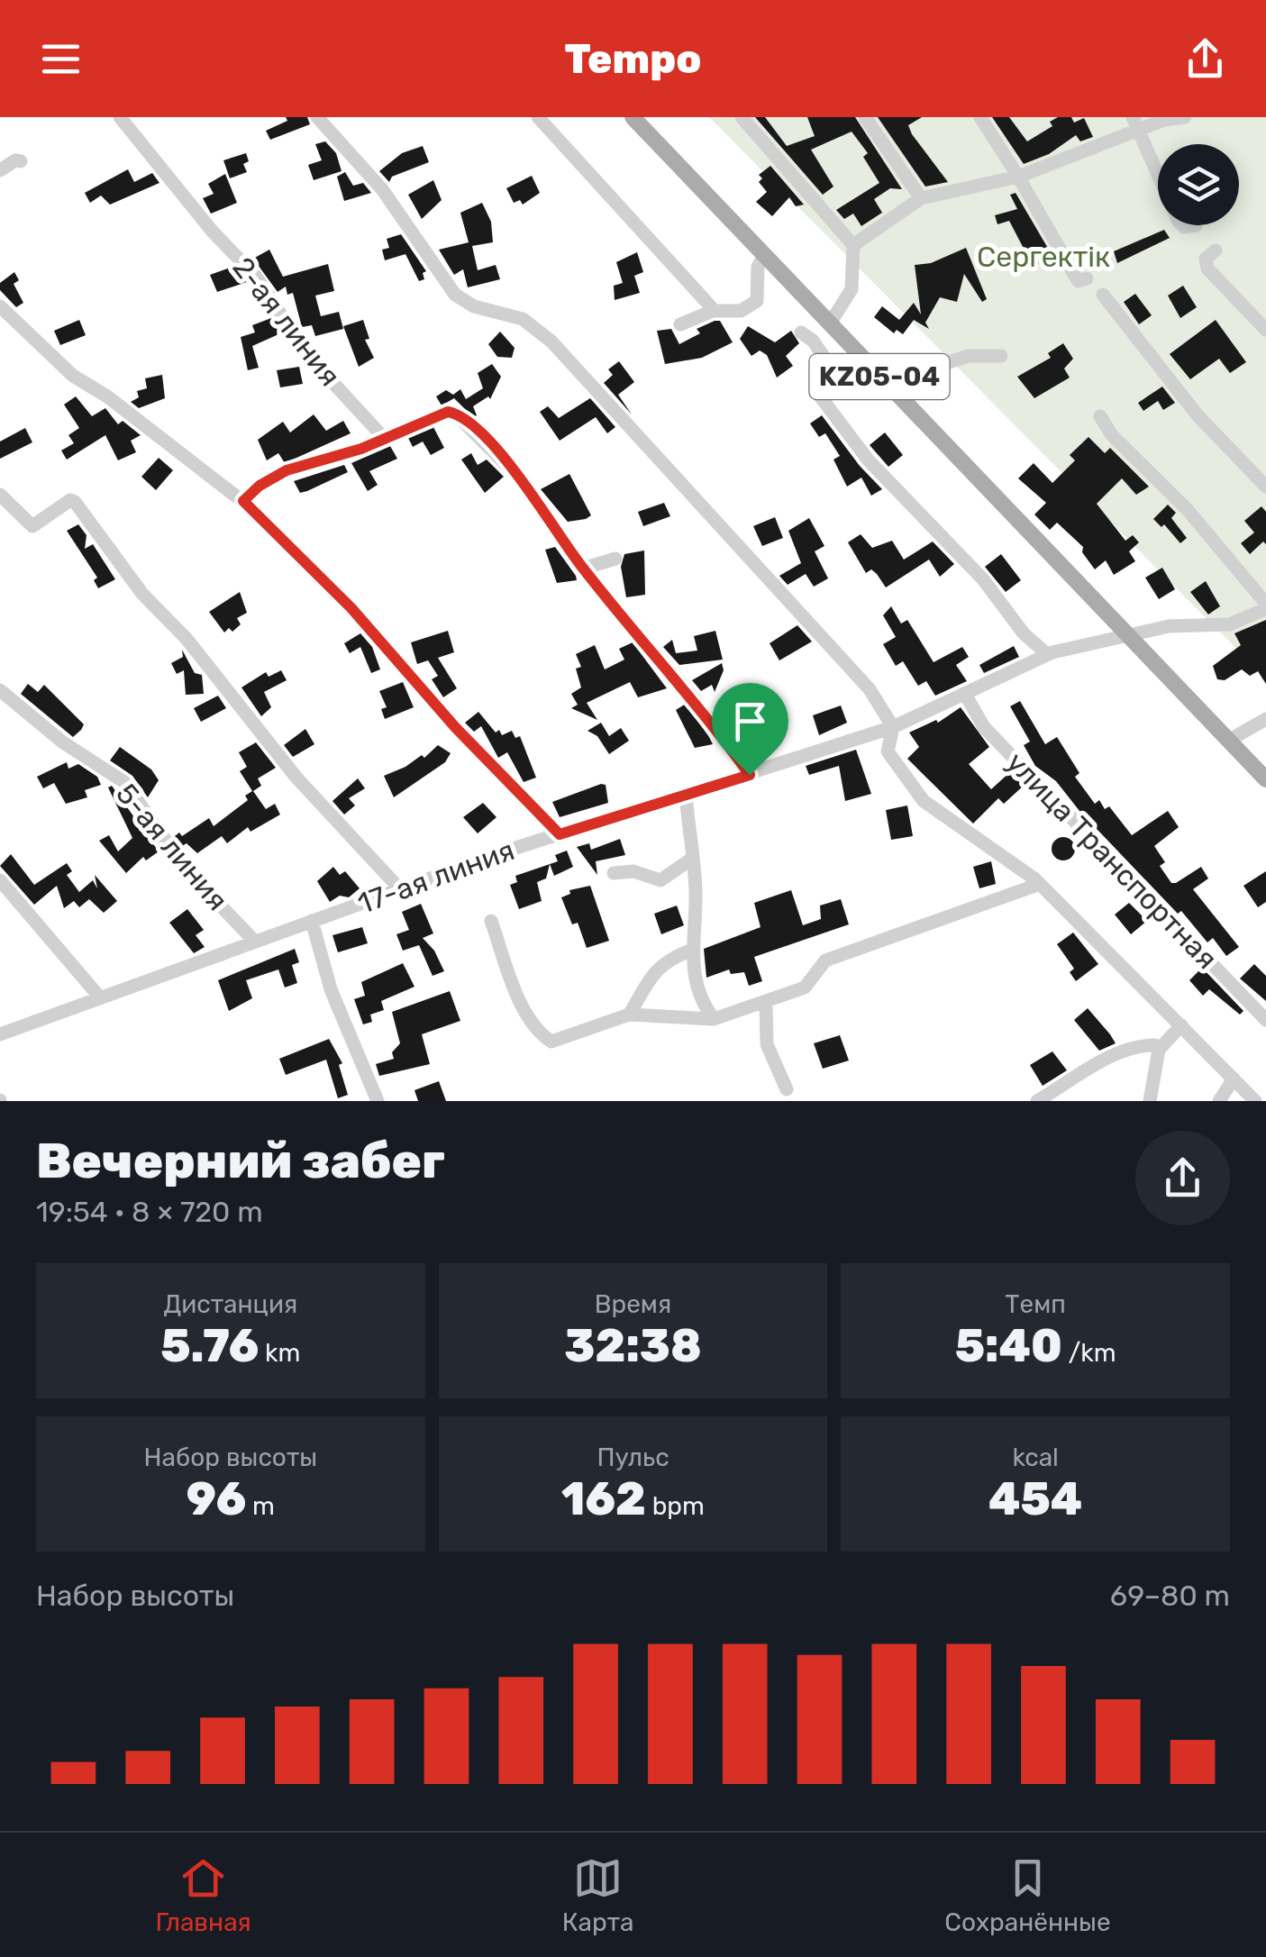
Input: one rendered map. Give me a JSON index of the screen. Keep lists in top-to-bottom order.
{
  "streets": {
    "main road": ["KZ05-04"],
    "street": [
      "2-ая линия",
      "5-ая линия",
      "улица Транспортная",
      "17-ая линия"
    ]
  },
  "crossings": [
    ["KZ05-04", "17-ая линия"],
    ["5-ая линия", "17-ая линия"],
    ["улица Транспортная", "17-ая линия"]
  ],
  "parks": ["Сергектік"],
  "page": {
    "header": "Tempo",
    "heading": ["Вечерний забег", "19:54 · 8 × 720 m"],
    "stats": [
      ["Дистанция", "5.76 km"],
      ["Время", "32:38"],
      ["Темп", "5:40 /km"],
      ["Набор высоты", "96 m"],
      ["Пульс", "162 bpm"],
      ["kcal", "454"]
    ],
    "chart": ["Набор высоты", "69–80 m"],
    "tabs": ["Главная", "Карта", "Сохранённые"]
  }
}
